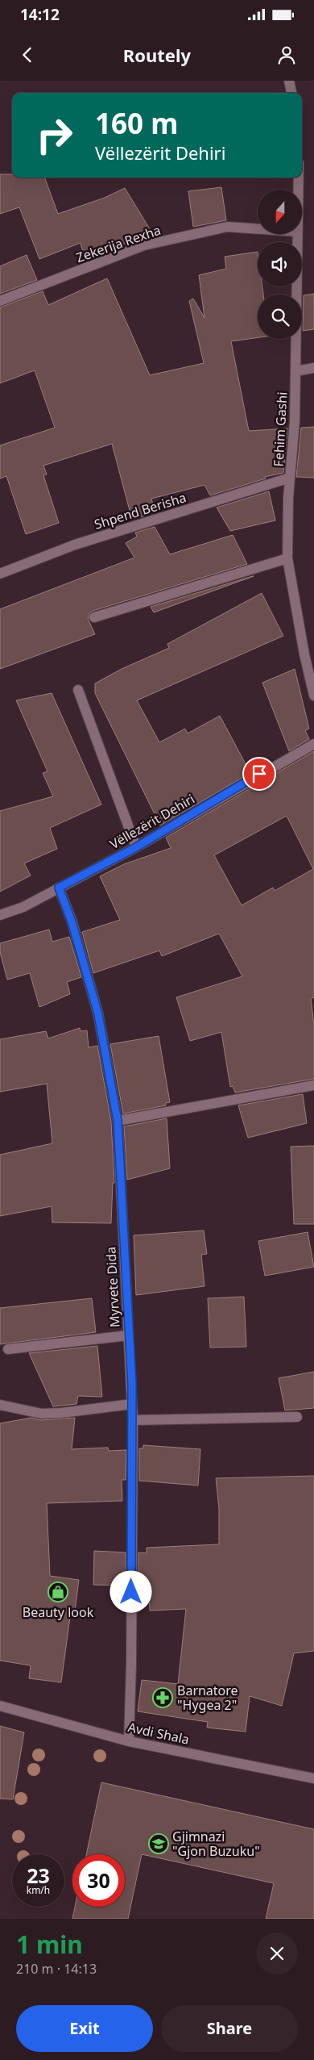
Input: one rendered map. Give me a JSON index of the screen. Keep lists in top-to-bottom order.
{
  "streets": {
    "street": [
      "Zekerija Rexha",
      "Fehim Gashi",
      "Shpend Berisha",
      "Vëllezërit Dehiri",
      "Myrvete Dida",
      "Avdi Shala"
    ]
  },
  "crossings": [
    ["Fehim Gashi", "Shpend Berisha"],
    ["Vëllezërit Dehiri", "Myrvete Dida"],
    ["Myrvete Dida", "Avdi Shala"]
  ],
  "places": {
    "shop": ["Beauty look"],
    "pharmacy": ["Barnatore \"Hygea 2\""],
    "school or university": ["Gjimnazi \"Gjon Buzuku\""]
  },
  "north": "bottom",
  "page": {
    "status": "14:12",
    "header": "Routely",
    "turn": ["160 m", "Vëllezërit Dehiri"],
    "speed": "23 km/h",
    "limit": "30",
    "heading": ["1 min", "210 m · 14:13"],
    "buttons": ["Exit", "Share"]
  }
}
